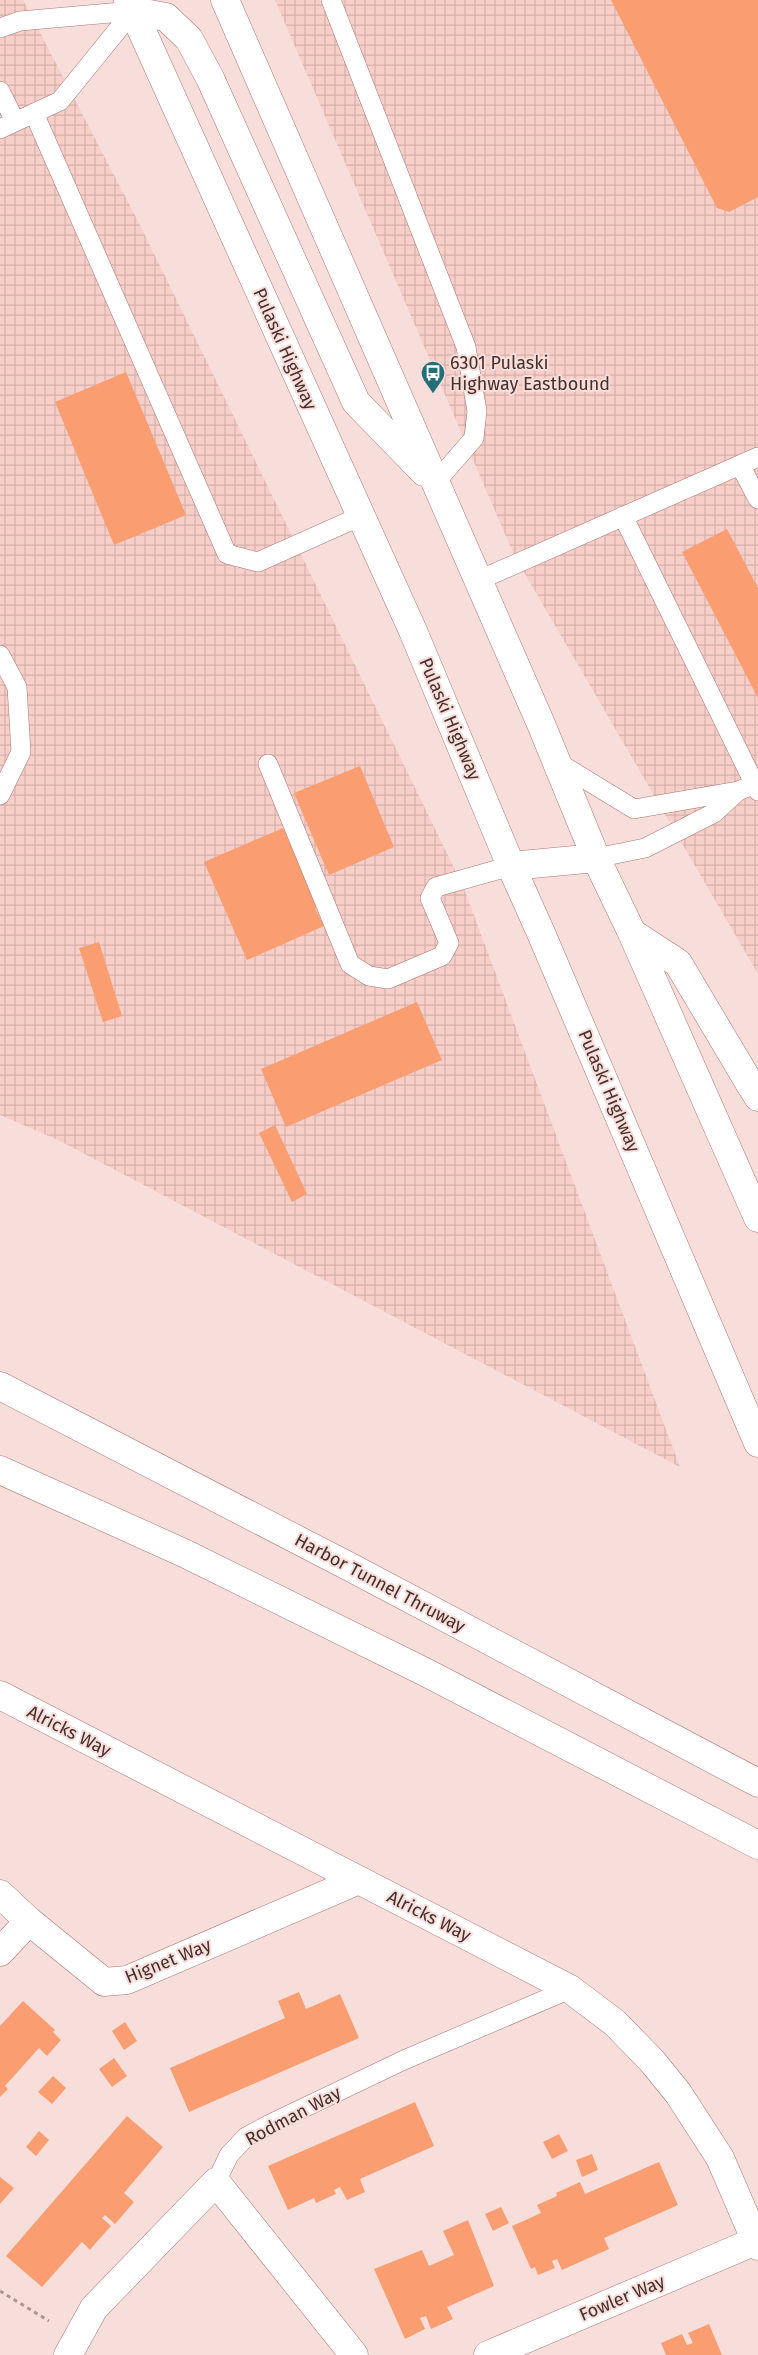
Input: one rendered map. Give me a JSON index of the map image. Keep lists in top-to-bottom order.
{
  "streets": {
    "main road": [
      "Pulaski Highway",
      "Harbor Tunnel Thruway",
      "Alricks Way",
      "Hignet Way",
      "Rodman Way",
      "Fowler Way"
    ]
  },
  "crossings": [
    ["Alricks Way", "Hignet Way"],
    ["Alricks Way", "Rodman Way"],
    ["Alricks Way", "Fowler Way"]
  ],
  "places": {
    "bus stop": ["6301 Pulaski Highway Eastbound"]
  }
}
